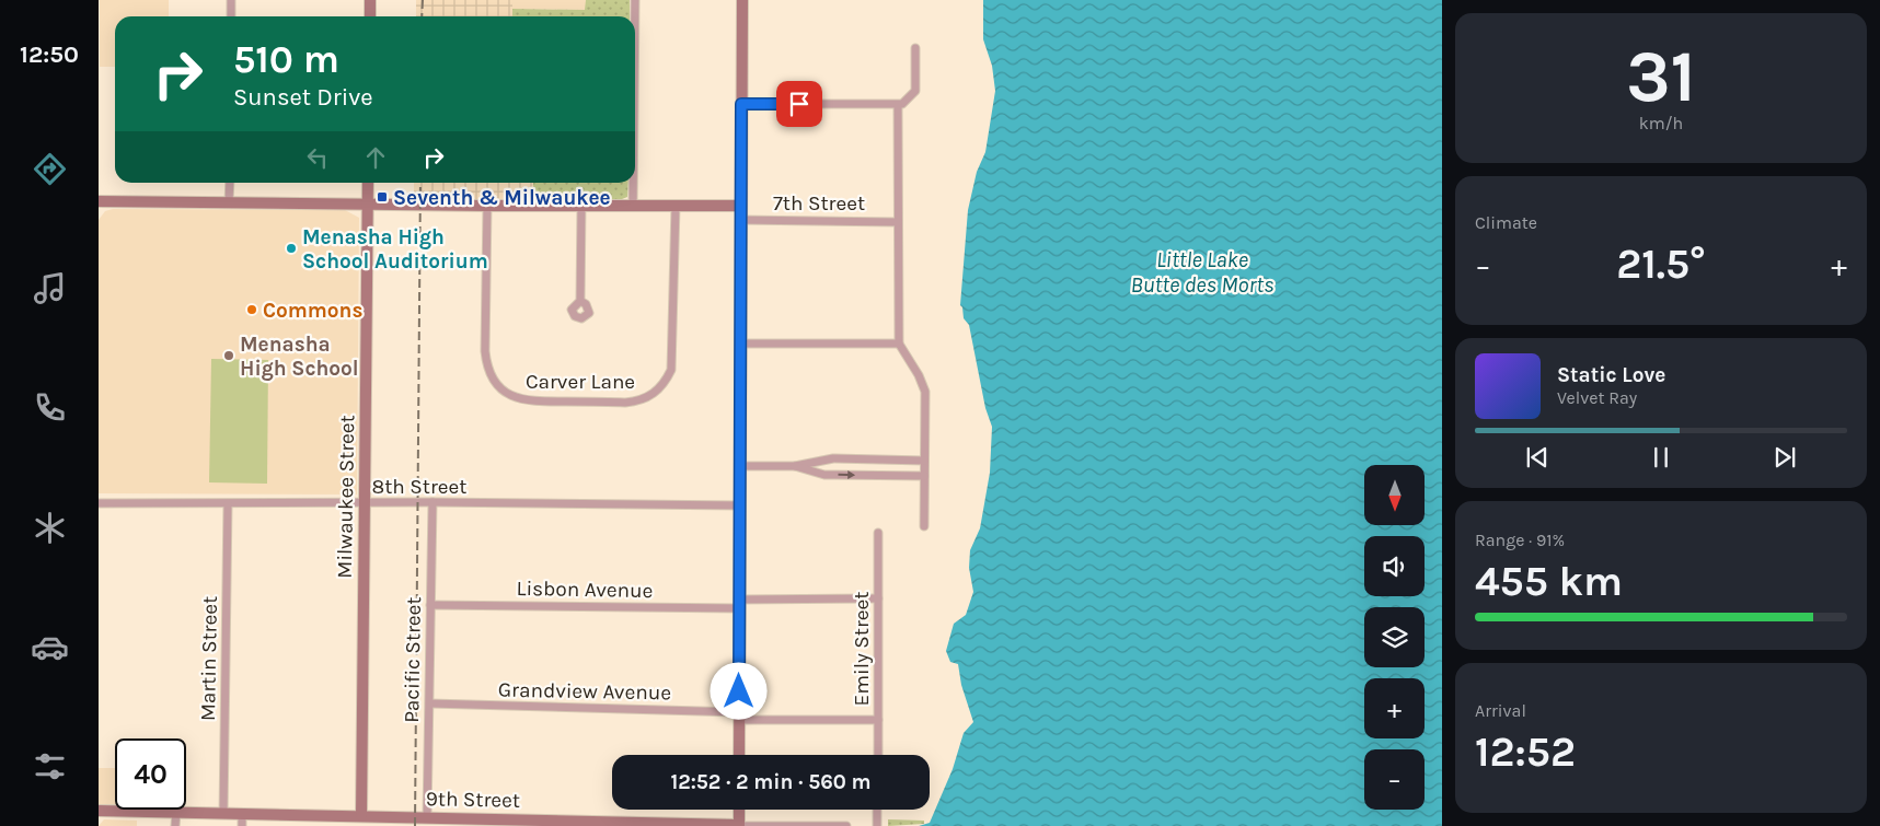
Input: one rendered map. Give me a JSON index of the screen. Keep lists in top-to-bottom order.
{
  "streets": {
    "street": [
      "7th Street",
      "Carver Lane",
      "8th Street",
      "Milwaukee Street",
      "Lisbon Avenue",
      "Emily Street",
      "Martin Street",
      "Pacific Street",
      "Grandview Avenue",
      "9th Street"
    ]
  },
  "crossings": [
    ["8th Street", "Milwaukee Street"],
    ["8th Street", "Martin Street"],
    ["8th Street", "Pacific Street"],
    ["Milwaukee Street", "9th Street"],
    ["Lisbon Avenue", "Emily Street"],
    ["Lisbon Avenue", "Pacific Street"],
    ["Emily Street", "Grandview Avenue"],
    ["Martin Street", "9th Street"],
    ["Pacific Street", "Grandview Avenue"],
    ["Pacific Street", "9th Street"]
  ],
  "water": ["Little Lake Butte des Morts"],
  "places": {
    "transit": ["Seventh & Milwaukee"],
    "other": ["Menasha High School Auditorium", "Commons", "Menasha High School"]
  },
  "north": "bottom",
  "page": {
    "tabs": "12:50",
    "tile": [
      ["31", "km/h"],
      "Climate",
      ["Range · 91%", "455 km"],
      ["Arrival", "12:52"]
    ],
    "turn": ["510 m", "Sunset Drive"],
    "heat": ["−", "21.5°", "+"],
    "song": ["Static Love", "Velvet Ray"],
    "map_buttons": ["+", "−"],
    "limit": "40",
    "trip": "12:52 · 2 min · 560 m"
  }
}
